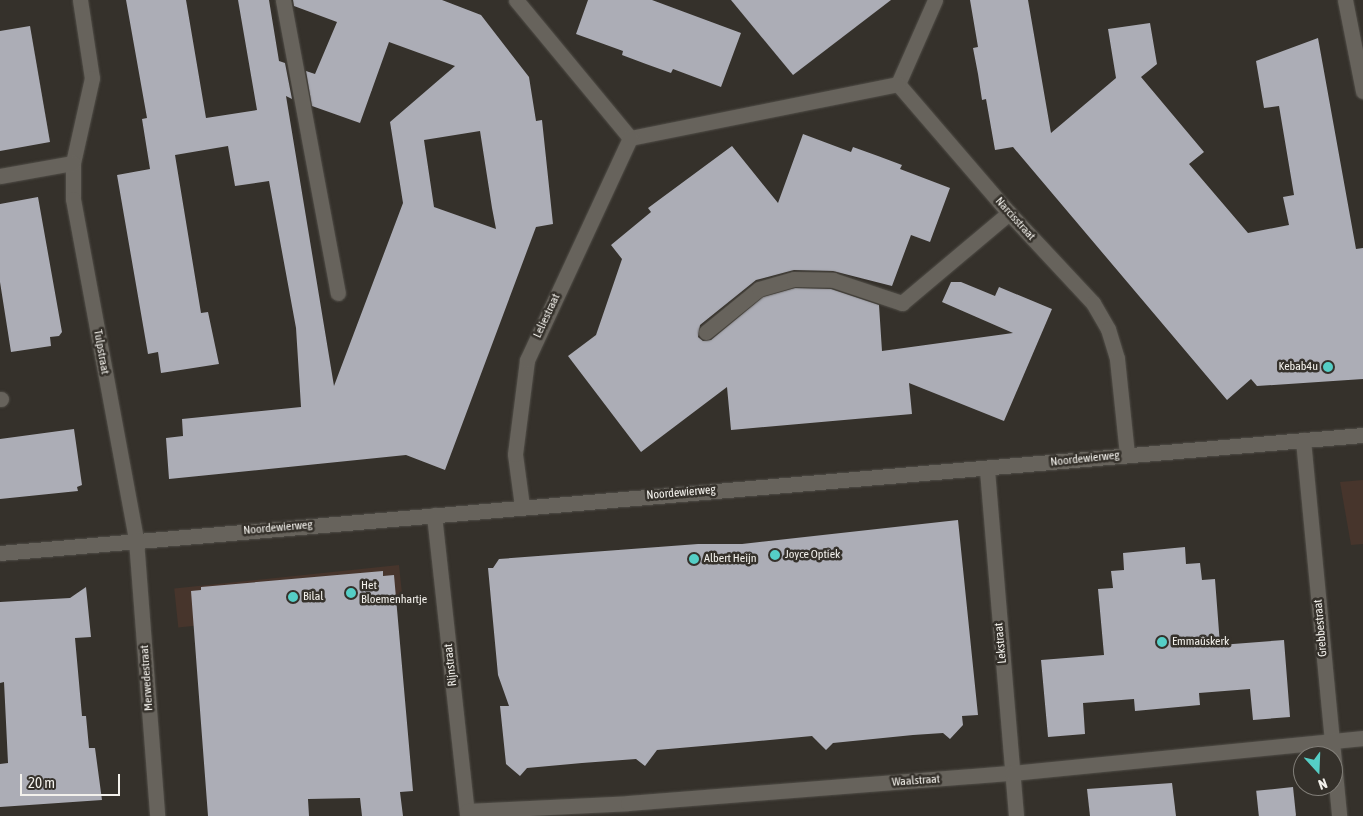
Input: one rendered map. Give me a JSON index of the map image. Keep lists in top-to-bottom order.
{
  "streets": {
    "street": [
      "Narcisstraat",
      "Leliestraat",
      "Tulpstraat",
      "Noordewierweg",
      "Grebbestraat",
      "Lekstraat",
      "Rijnstraat",
      "Merwedestraat",
      "Waalstraat"
    ]
  },
  "crossings": [
    ["Narcisstraat", "Noordewierweg"],
    ["Leliestraat", "Noordewierweg"],
    ["Tulpstraat", "Noordewierweg"],
    ["Tulpstraat", "Merwedestraat"],
    ["Noordewierweg", "Grebbestraat"],
    ["Noordewierweg", "Lekstraat"],
    ["Noordewierweg", "Rijnstraat"],
    ["Noordewierweg", "Merwedestraat"],
    ["Grebbestraat", "Waalstraat"],
    ["Lekstraat", "Waalstraat"],
    ["Rijnstraat", "Waalstraat"]
  ],
  "places": [
    "Kebab4u",
    "Joyce Optiek",
    "Albert Heijn",
    "Het Bloemenhartje",
    "Bilal",
    "Emmaüskerk"
  ],
  "scale_bar": "20 m",
  "north": "bottom"
}
